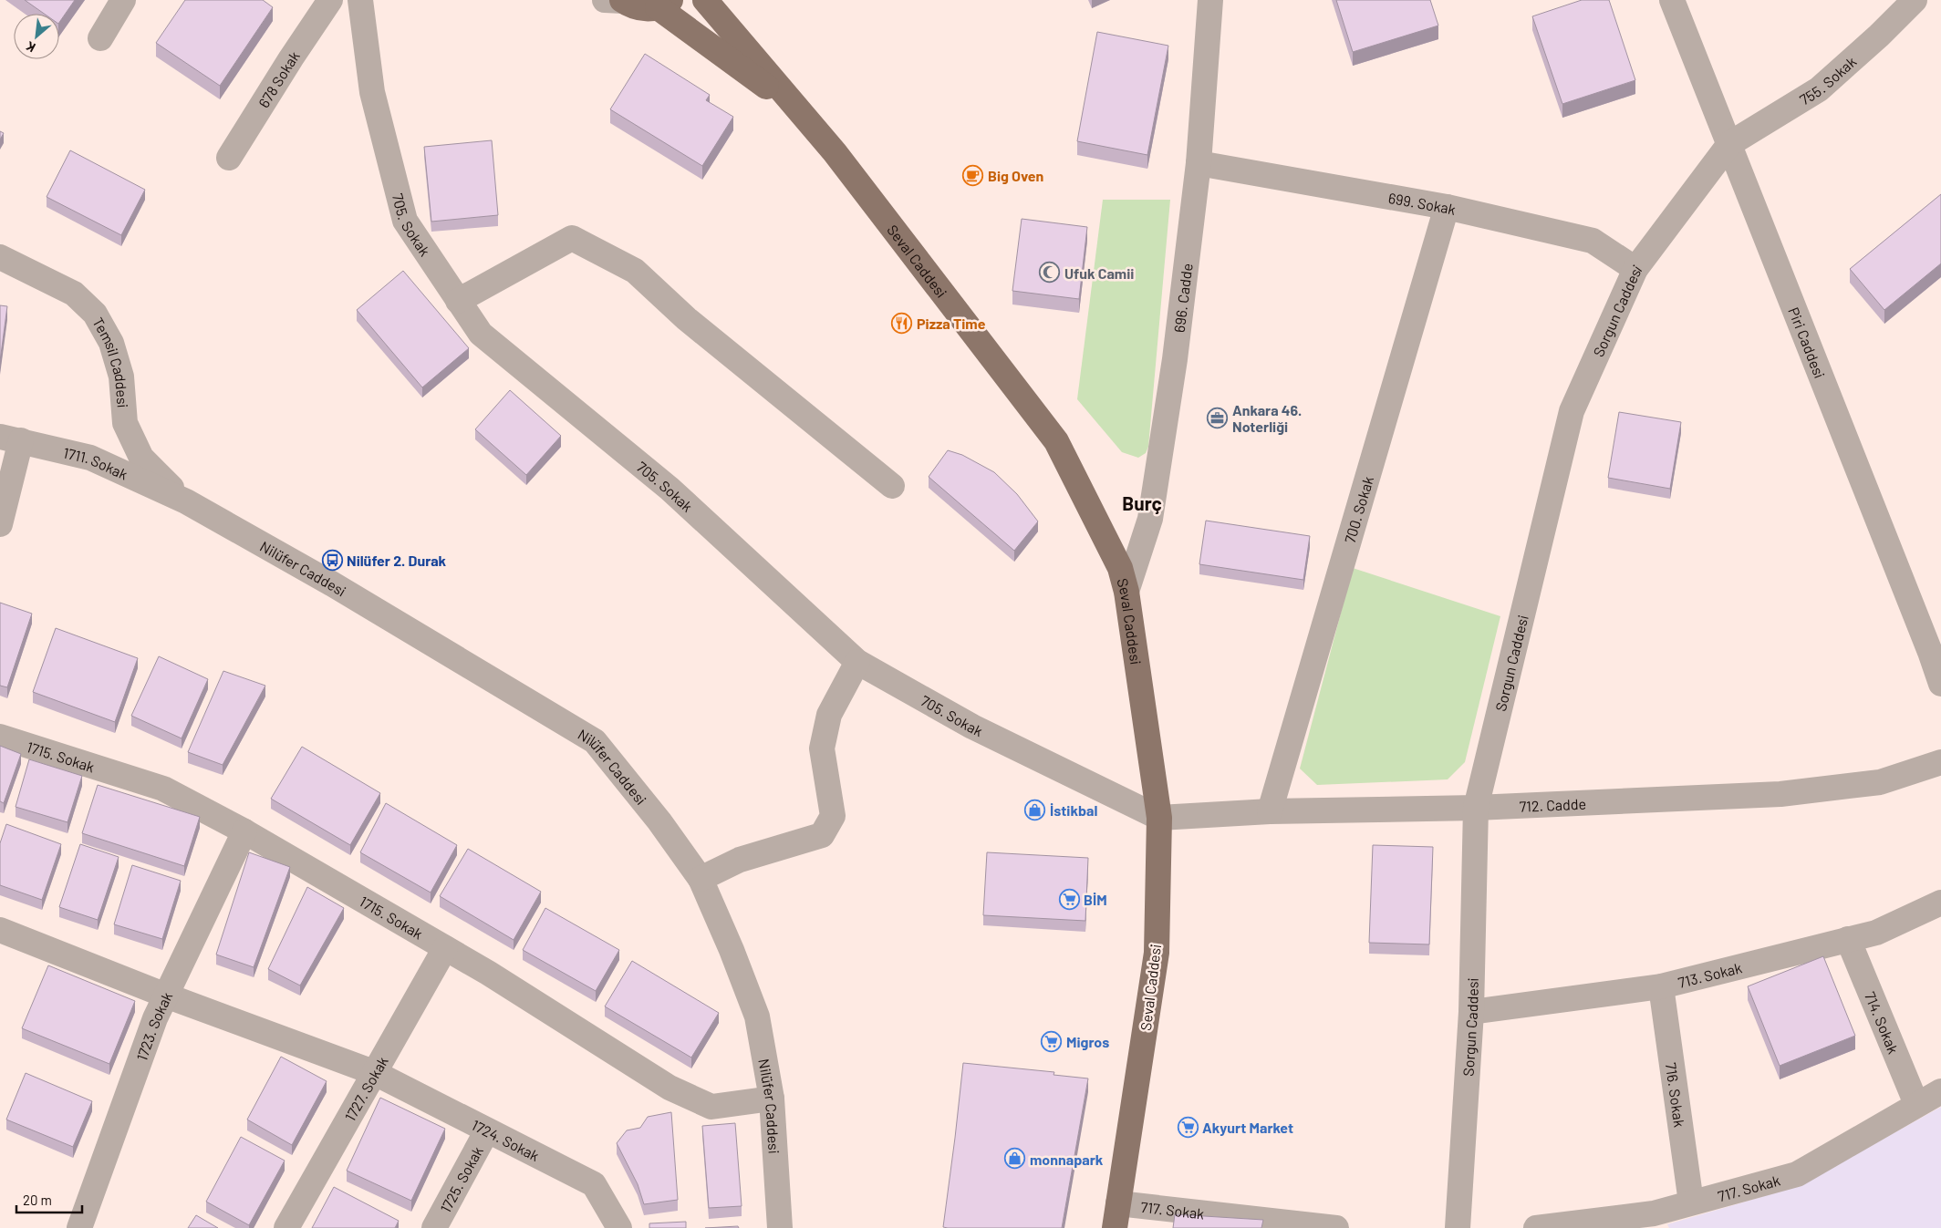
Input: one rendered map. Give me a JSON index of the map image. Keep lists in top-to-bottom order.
{
  "streets": {
    "main road": ["Seval Caddesi"],
    "street": [
      "678 Sokak",
      "755. Sokak",
      "699. Sokak",
      "705. Sokak",
      "696. Cadde",
      "Sorgun Caddesi",
      "Piri Caddesi",
      "Temsil Caddesi",
      "1711. Sokak",
      "700. Sokak",
      "Nilüfer Caddesi",
      "1715. Sokak",
      "712. Cadde",
      "713. Sokak",
      "714. Sokak",
      "1723. Sokak",
      "1727. Sokak",
      "716. Sokak",
      "1724. Sokak",
      "1725. Sokak",
      "717. Sokak"
    ]
  },
  "crossings": [
    ["755. Sokak", "Sorgun Caddesi"],
    ["755. Sokak", "Piri Caddesi"],
    ["699. Sokak", "696. Cadde"],
    ["699. Sokak", "Sorgun Caddesi"],
    ["699. Sokak", "700. Sokak"],
    ["705. Sokak", "Seval Caddesi"],
    ["705. Sokak", "712. Cadde"],
    ["Seval Caddesi", "696. Cadde"],
    ["Seval Caddesi", "712. Cadde"],
    ["Seval Caddesi", "717. Sokak"],
    ["Sorgun Caddesi", "Piri Caddesi"],
    ["Sorgun Caddesi", "712. Cadde"],
    ["Sorgun Caddesi", "713. Sokak"],
    ["Temsil Caddesi", "1711. Sokak"],
    ["Temsil Caddesi", "Nilüfer Caddesi"],
    ["1711. Sokak", "Nilüfer Caddesi"],
    ["700. Sokak", "712. Cadde"],
    ["Nilüfer Caddesi", "1715. Sokak"],
    ["1715. Sokak", "1723. Sokak"],
    ["1715. Sokak", "1727. Sokak"],
    ["713. Sokak", "714. Sokak"],
    ["713. Sokak", "716. Sokak"],
    ["714. Sokak", "717. Sokak"],
    ["1723. Sokak", "1724. Sokak"],
    ["1727. Sokak", "1724. Sokak"],
    ["716. Sokak", "717. Sokak"],
    ["1724. Sokak", "1725. Sokak"]
  ],
  "districts": ["Burç"],
  "places": {
    "cafe": ["Big Oven"],
    "mosque": ["Ufuk Camii"],
    "restaurant": ["Pizza Time"],
    "office": ["Ankara 46. Noterliği"],
    "bus stop": ["Nilüfer 2. Durak"],
    "shop": ["İstikbal", "monnapark"],
    "supermarket": ["BİM", "Migros", "Akyurt Market"]
  },
  "scale_bar": "20 m",
  "north": "bottom left"
}
